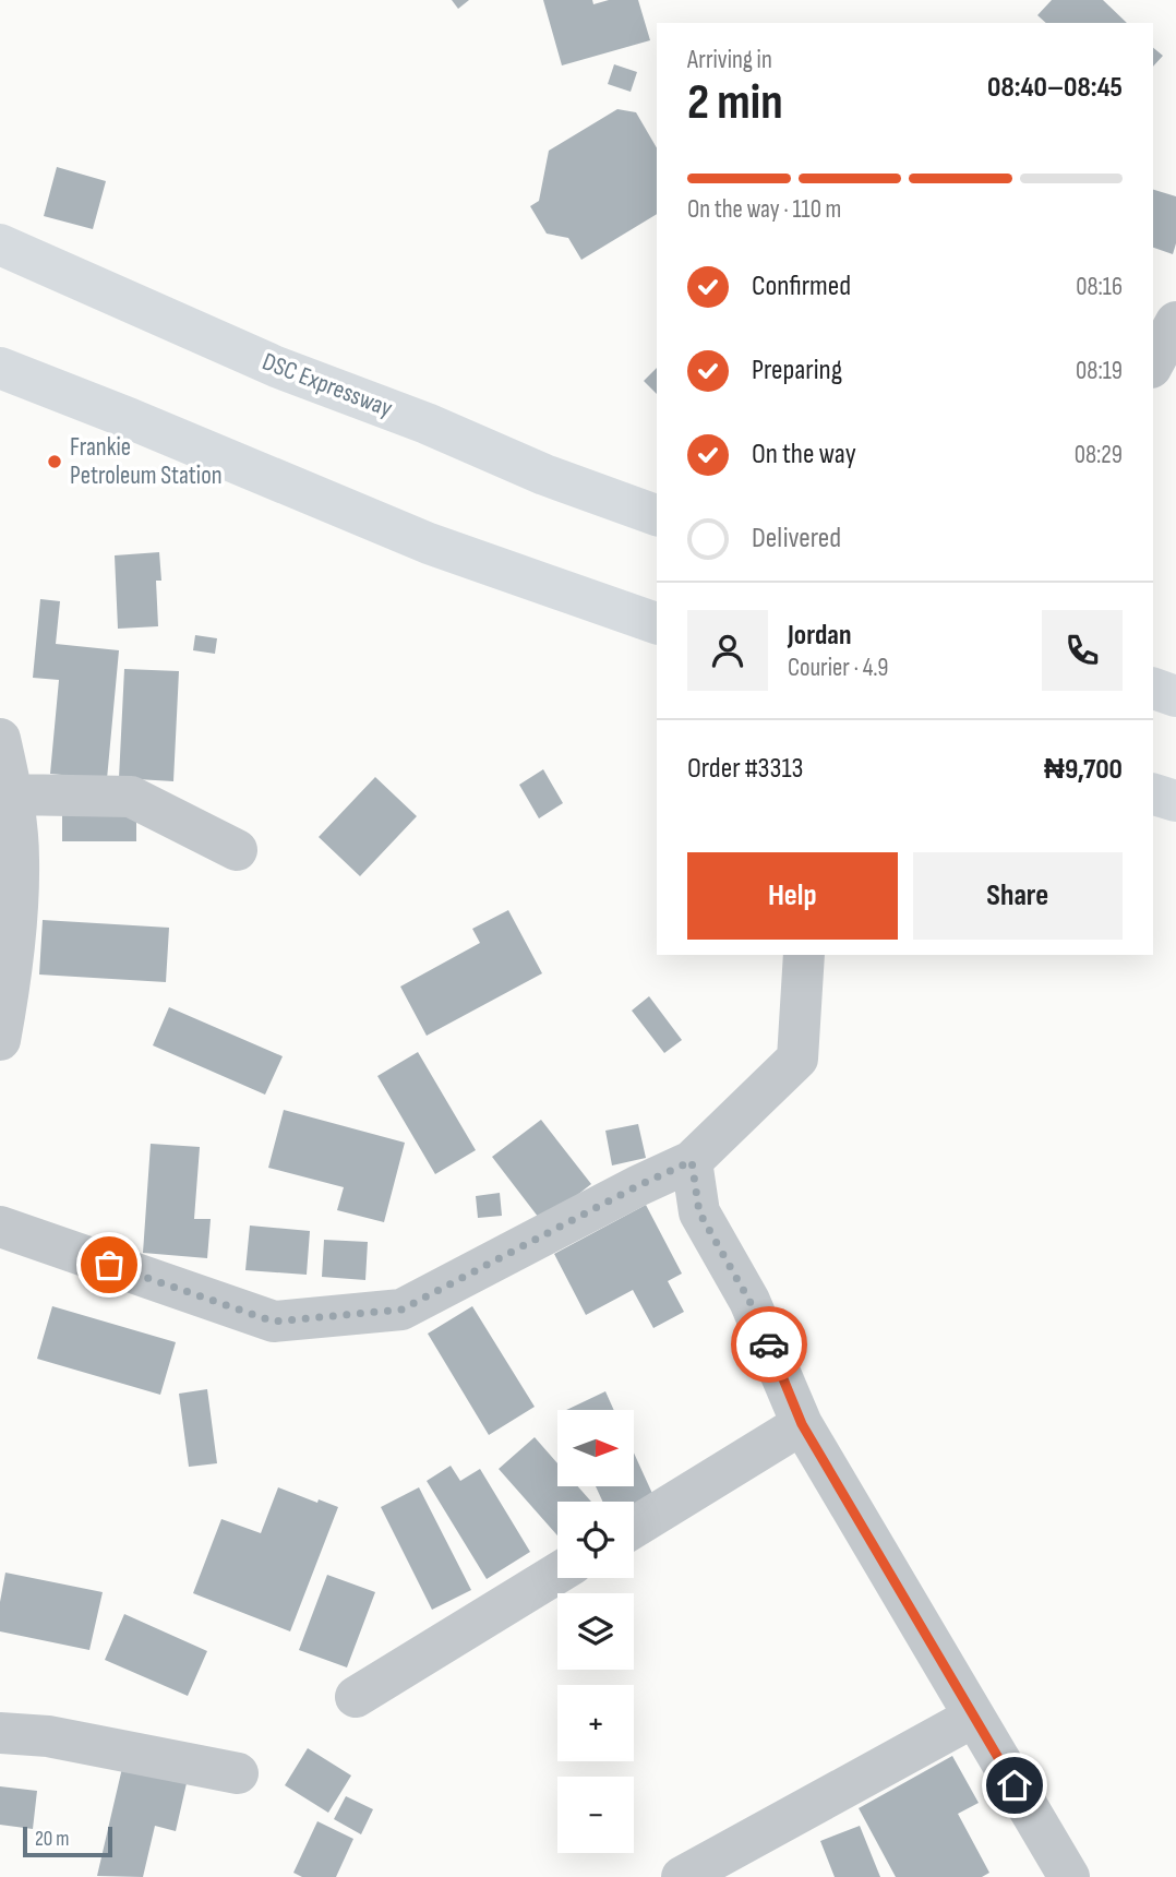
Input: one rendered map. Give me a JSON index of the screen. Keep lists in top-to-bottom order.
{
  "streets": {
    "main road": ["DSC Expressway"]
  },
  "places": ["Frankie Petroleum Station"],
  "scale_bar": "20 m",
  "north": "right",
  "page": {
    "heading": ["2 min", "Arriving in", "08:40–08:45"],
    "panel": [
      "Jordan",
      "Courier · 4.9",
      "Order #3313",
      "₦9,700"
    ],
    "bar": "On the way · 110 m",
    "list": [
      ["Confirmed", "08:16"],
      ["Preparing", "08:19"],
      ["On the way", "08:29"],
      "Delivered"
    ],
    "buttons": ["Help", "Share"],
    "map_buttons": ["+", "−"],
    "scale": "20 m"
  }
}
